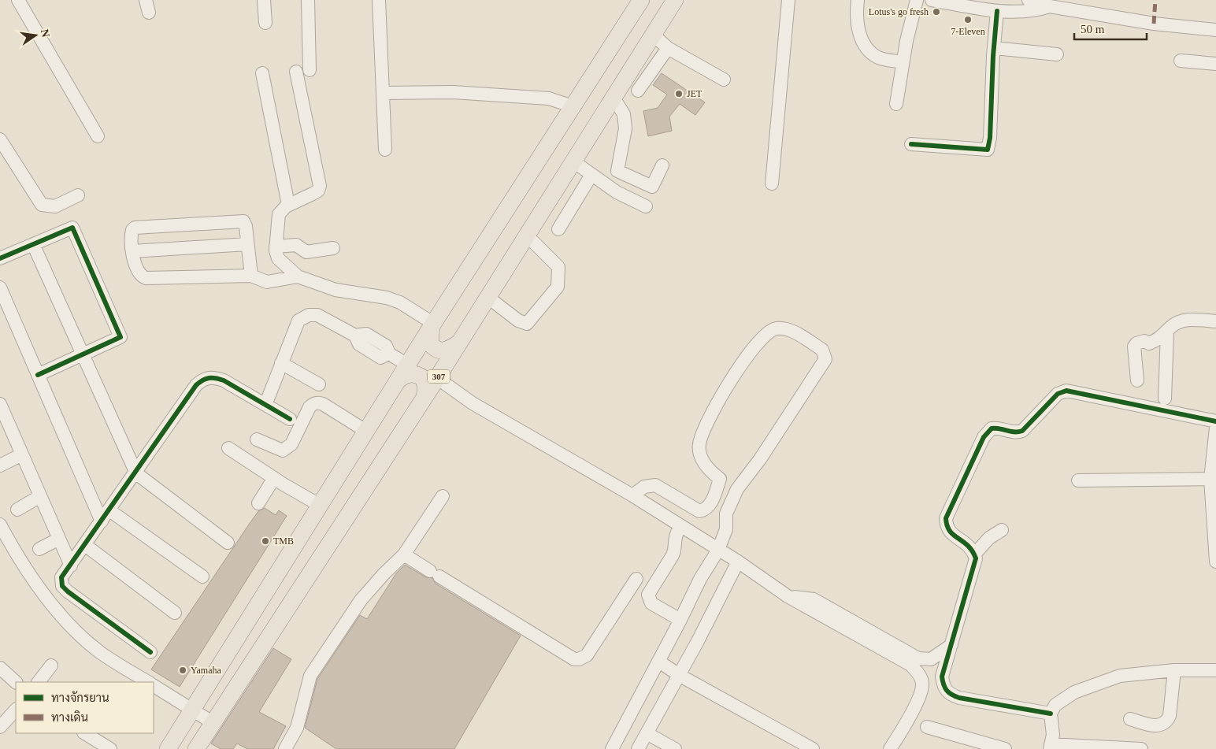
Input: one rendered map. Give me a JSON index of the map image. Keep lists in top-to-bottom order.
{
  "streets": {
    "main road": ["307"]
  },
  "places": [
    "Lotus's go fresh",
    "7-Eleven",
    "JET",
    "TMB",
    "Yamaha"
  ],
  "legend": ["ทางจักรยาน", "ทางเดิน"],
  "scale_bar": "50 m",
  "north": "right"
}
